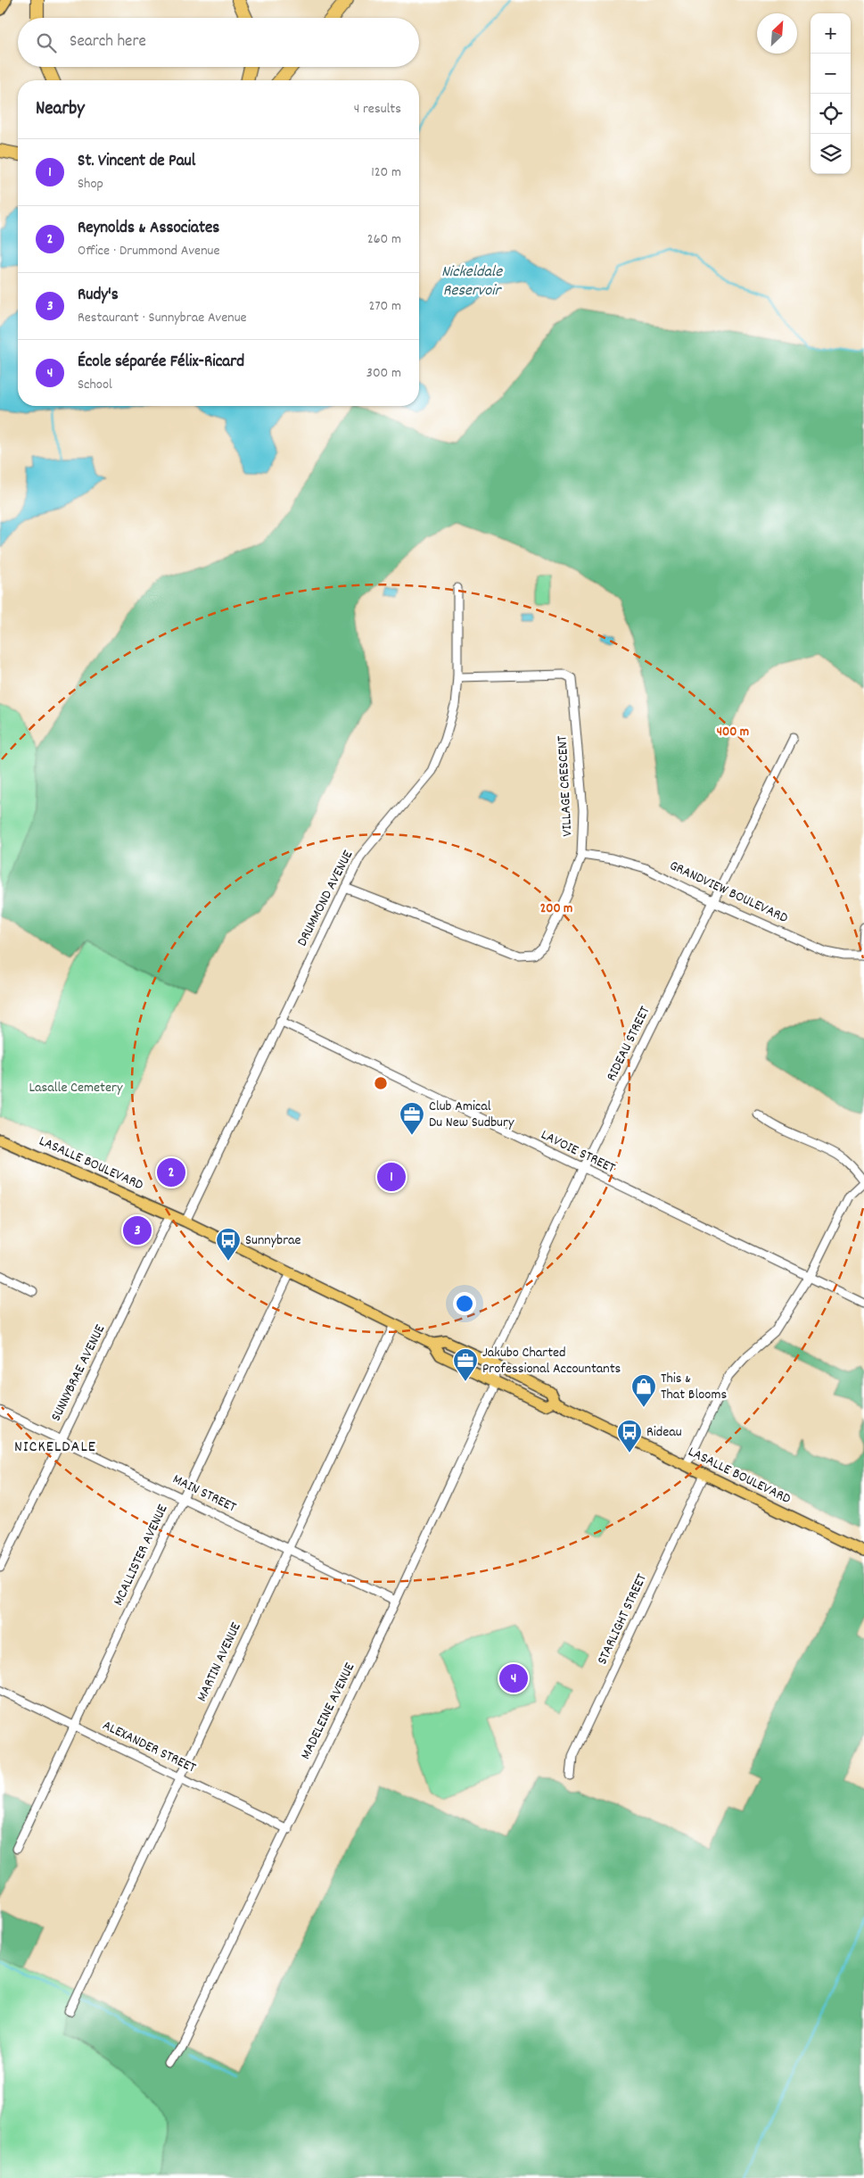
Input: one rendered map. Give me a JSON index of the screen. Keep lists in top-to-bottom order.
{
  "streets": {
    "main road": ["LASALLE BOULEVARD"],
    "street": [
      "VILLAGE CRESCENT",
      "GRANDVIEW BOULEVARD",
      "DRUMMOND AVENUE",
      "RIDEAU STREET",
      "LAVOIE STREET",
      "SUNNYBRAE AVENUE",
      "MAIN STREET",
      "MCALLISTER AVENUE",
      "STARLIGHT STREET",
      "MARTIN AVENUE",
      "MADELEINE AVENUE",
      "ALEXANDER STREET"
    ]
  },
  "crossings": [
    ["VILLAGE CRESCENT", "GRANDVIEW BOULEVARD"],
    ["VILLAGE CRESCENT", "DRUMMOND AVENUE"],
    ["GRANDVIEW BOULEVARD", "RIDEAU STREET"],
    ["DRUMMOND AVENUE", "LAVOIE STREET"],
    ["DRUMMOND AVENUE", "LASALLE BOULEVARD"],
    ["RIDEAU STREET", "LAVOIE STREET"],
    ["RIDEAU STREET", "LASALLE BOULEVARD"],
    ["RIDEAU STREET", "MADELEINE AVENUE"],
    ["LASALLE BOULEVARD", "SUNNYBRAE AVENUE"],
    ["LASALLE BOULEVARD", "MCALLISTER AVENUE"],
    ["LASALLE BOULEVARD", "STARLIGHT STREET"],
    ["LASALLE BOULEVARD", "MARTIN AVENUE"],
    ["LASALLE BOULEVARD", "MADELEINE AVENUE"],
    ["SUNNYBRAE AVENUE", "MAIN STREET"],
    ["MAIN STREET", "MCALLISTER AVENUE"],
    ["MAIN STREET", "MARTIN AVENUE"],
    ["MAIN STREET", "MADELEINE AVENUE"],
    ["MCALLISTER AVENUE", "ALEXANDER STREET"],
    ["MARTIN AVENUE", "ALEXANDER STREET"],
    ["MADELEINE AVENUE", "ALEXANDER STREET"]
  ],
  "districts": ["NICKELDALE"],
  "water": ["Nickeldale Reservoir"],
  "parks": ["Lasalle Cemetery"],
  "places": {
    "office": ["Club Amical Du New Sudbury", "Jakubo Charted Professional Accountants"],
    "bus stop": ["Sunnybrae", "Rideau"],
    "shop": ["This & That Blooms"]
  },
  "north": "top right",
  "page": {
    "map_buttons": ["+", "−"],
    "search": "Search here",
    "heading": ["Nearby", "4 results"],
    "list": [
      {
        "mark": "1",
        "name": "St. Vincent de Paul",
        "note": "Shop",
        "value": "120 m"
      },
      {
        "mark": "2",
        "name": "Reynolds & Associates",
        "note": "Office · Drummond Avenue",
        "value": "260 m"
      },
      {
        "mark": "3",
        "name": "Rudy's",
        "note": "Restaurant · Sunnybrae Avenue",
        "value": "270 m"
      },
      {
        "mark": "4",
        "name": "École séparée Félix-Ricard",
        "note": "School",
        "value": "300 m"
      }
    ],
    "pins": [
      "2",
      "1",
      "3",
      "4"
    ]
  },
  "rings": ["400 m", "200 m"]
}
